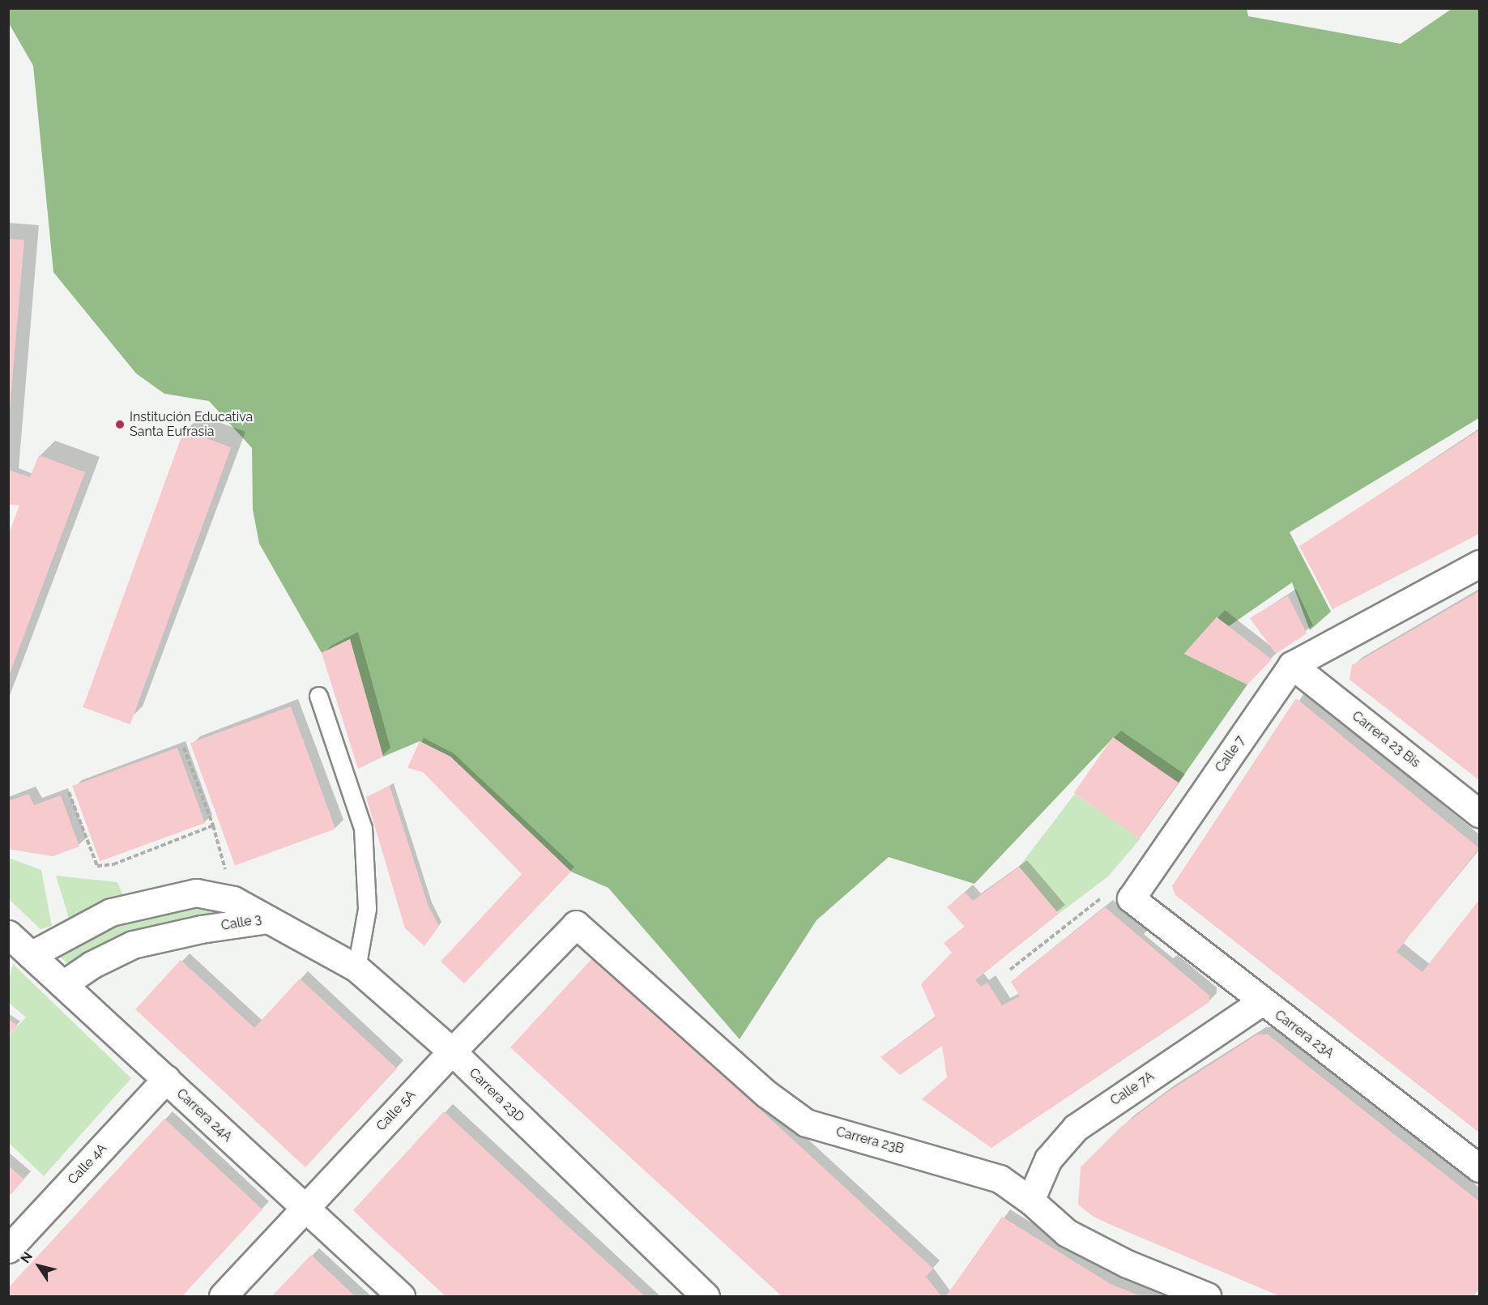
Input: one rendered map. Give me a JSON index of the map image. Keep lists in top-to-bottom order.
{
  "streets": {
    "street": [
      "Carrera 23 Bis",
      "Calle 7",
      "Calle 3",
      "Carrera 23A",
      "Calle 7A",
      "Carrera 23D",
      "Calle 5A",
      "Carrera 24A",
      "Carrera 23B",
      "Calle 4A"
    ]
  },
  "crossings": [
    ["Carrera 23 Bis", "Calle 7"],
    ["Calle 7", "Carrera 23A"],
    ["Calle 3", "Carrera 23D"],
    ["Calle 3", "Carrera 24A"],
    ["Carrera 23A", "Calle 7A"],
    ["Calle 7A", "Carrera 23B"],
    ["Carrera 23D", "Calle 5A"],
    ["Calle 5A", "Carrera 24A"],
    ["Calle 5A", "Carrera 23B"],
    ["Carrera 24A", "Calle 4A"]
  ],
  "places": ["Institución Educativa Santa Eufrasia"],
  "north": "top left"
}
